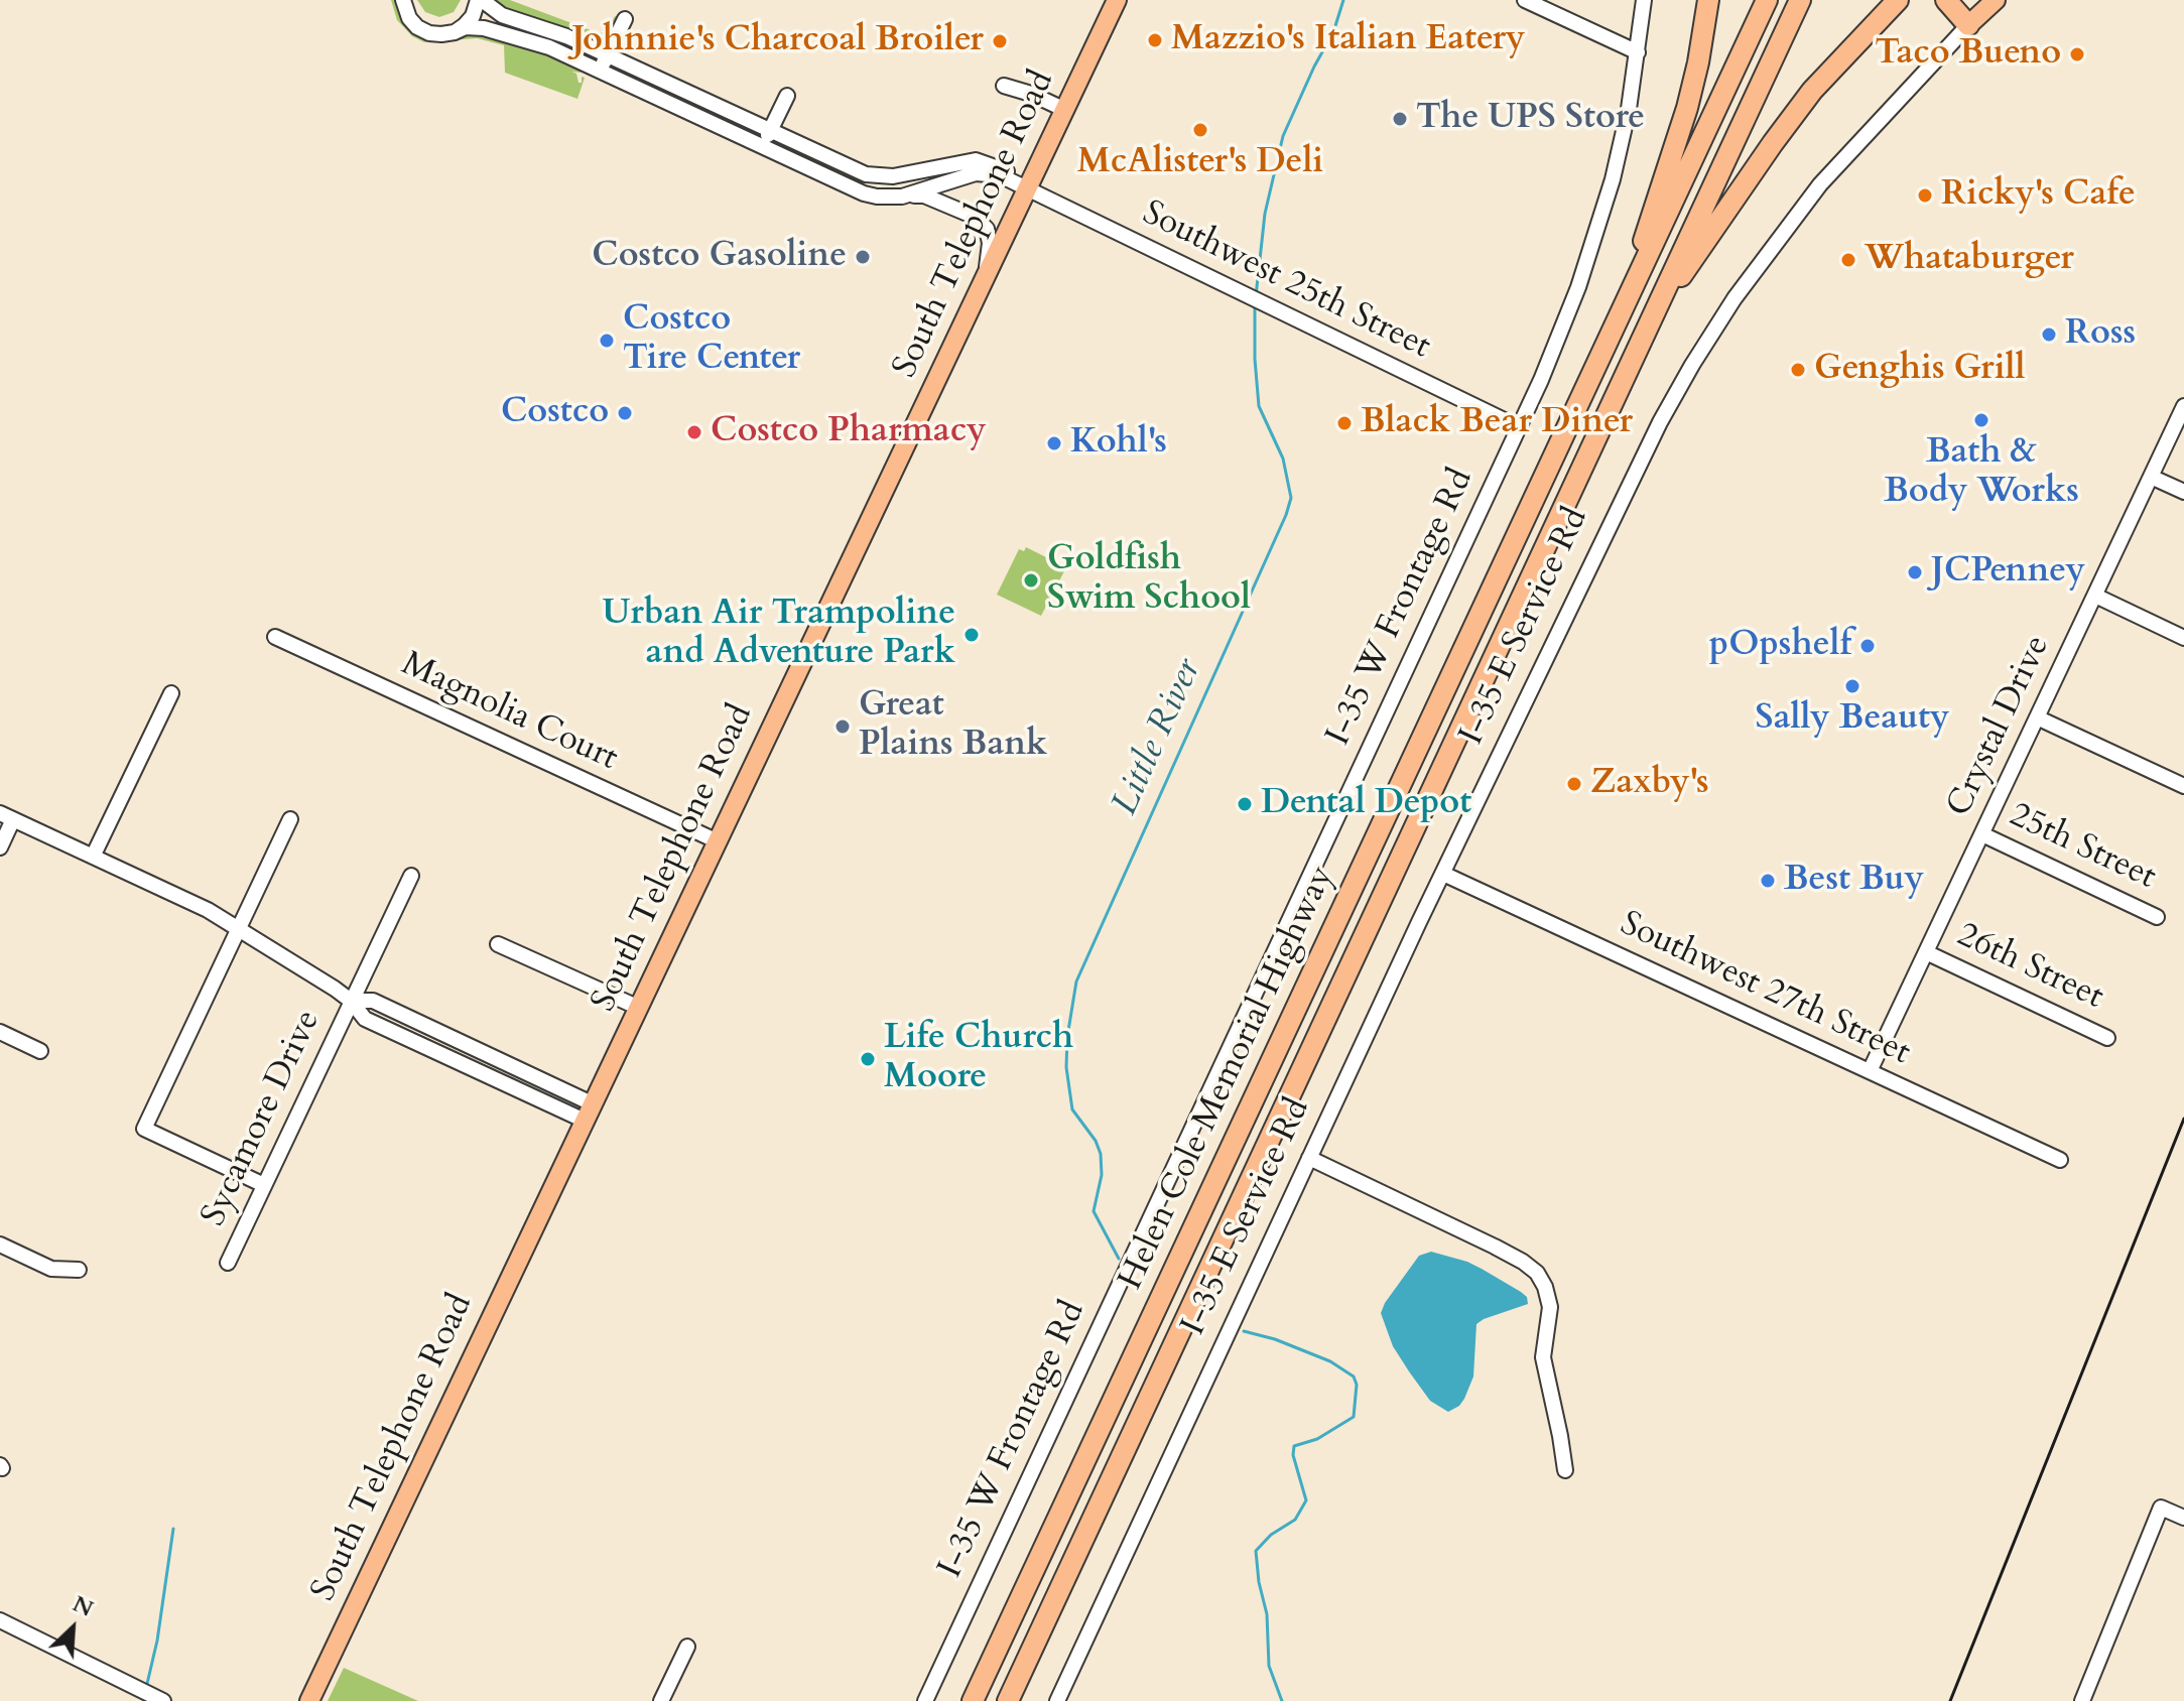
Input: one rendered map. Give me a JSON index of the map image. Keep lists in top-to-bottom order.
{
  "streets": {
    "highway": ["Helen Cole Memorial Highway"],
    "main road": ["South Telephone Road", "I-35 E Service Rd"],
    "street": [
      "Southwest 25th Street",
      "I-35 W Frontage Rd",
      "Magnolia Court",
      "Crystal Drive",
      "25th Street",
      "26th Street",
      "Southwest 27th Street",
      "Sycamore Drive"
    ]
  },
  "crossings": [
    ["South Telephone Road", "Southwest 25th Street"],
    ["South Telephone Road", "Magnolia Court"],
    ["Southwest 25th Street", "I-35 W Frontage Rd"],
    ["I-35 E Service Rd", "Southwest 27th Street"],
    ["Crystal Drive", "25th Street"],
    ["Crystal Drive", "26th Street"],
    ["Crystal Drive", "Southwest 27th Street"]
  ],
  "water": ["Little River"],
  "places": [
    "Mazzio's Italian Eatery",
    "Johnnie's Charcoal Broiler",
    "Taco Bueno",
    "The UPS Store",
    "McAlister's Deli",
    "Ricky's Cafe",
    "Costco Gasoline",
    "Whataburger",
    "Ross",
    "Costco Tire Center",
    "Genghis Grill",
    "Costco",
    "Bath & Body Works",
    "Black Bear Diner",
    "Costco Pharmacy",
    "Kohl's",
    "JCPenney",
    "Goldfish Swim School",
    "Urban Air Trampoline and Adventure Park",
    "pOpshelf",
    "Sally Beauty",
    "Great Plains Bank",
    "Zaxby's",
    "Dental Depot",
    "Best Buy",
    "Life Church Moore"
  ],
  "north": "top right"
}
